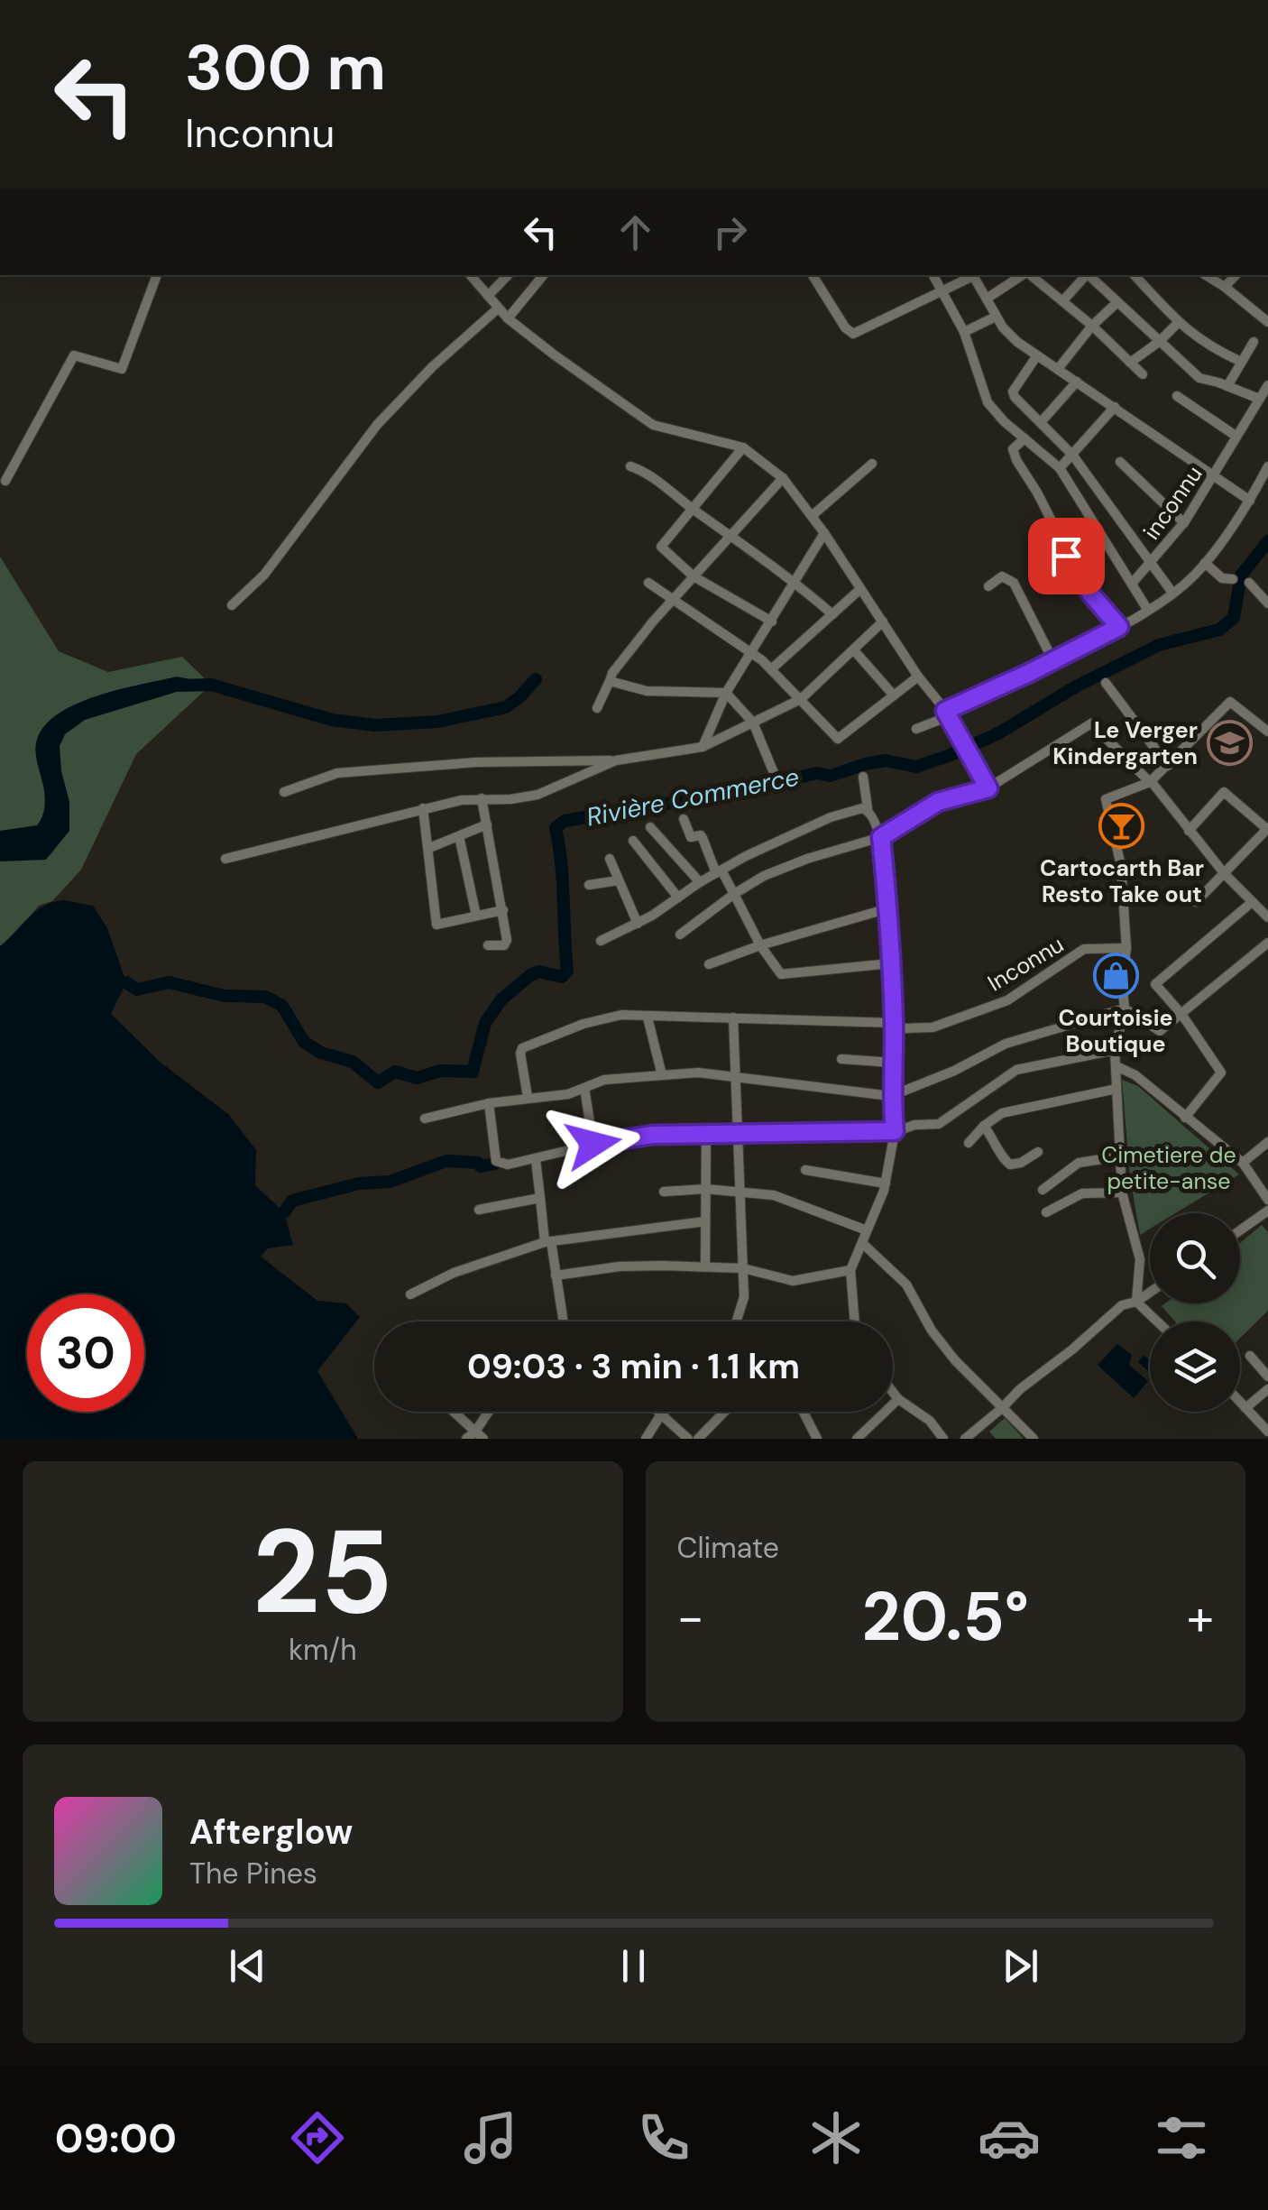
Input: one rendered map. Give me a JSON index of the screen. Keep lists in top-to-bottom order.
{
  "streets": {
    "street": ["inconnu", "Inconnu"]
  },
  "crossings": [
    ["inconnu", "Inconnu"]
  ],
  "water": ["Rivière Commerce"],
  "parks": ["Cimetiere de petite-anse"],
  "places": {
    "school or university": ["Le Verger Kindergarten"],
    "bar": ["Cartocarth Bar Resto Take out"],
    "shop": ["Courtoisie Boutique"]
  },
  "page": {
    "turn": ["300 m", "Inconnu"],
    "limit": "30",
    "trip": "09:03 · 3 min · 1.1 km",
    "tile": [
      ["25", "km/h"],
      "Climate"
    ],
    "heat": ["−", "20.5°", "+"],
    "song": ["Afterglow", "The Pines"],
    "tabs": "09:00"
  }
}
